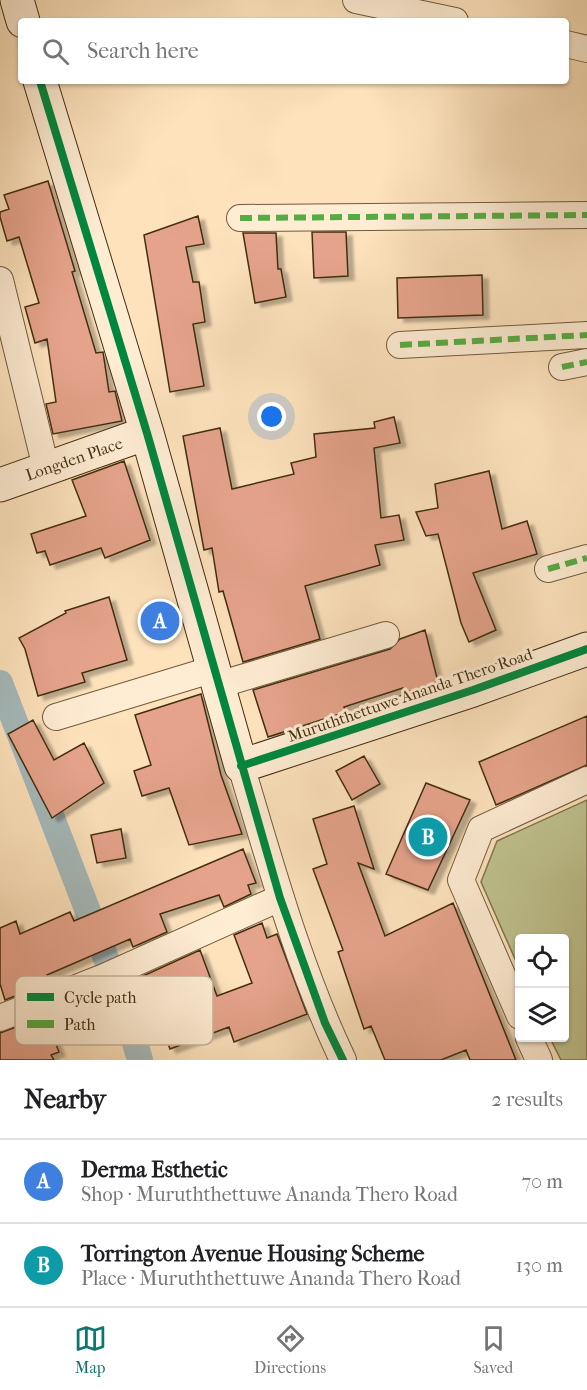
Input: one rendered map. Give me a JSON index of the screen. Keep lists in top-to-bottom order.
{
  "streets": {
    "street": ["Longden Place", "Muruththettuwe Ananda Thero Road"]
  },
  "legend": ["Cycle path", "Path"],
  "page": {
    "search": "Search here",
    "pins": ["A", "B"],
    "heading": ["Nearby", "2 results"],
    "list": [
      {
        "mark": "A",
        "name": "Derma Esthetic",
        "note": "Shop · Muruththettuwe Ananda Thero Road",
        "value": "70 m"
      },
      {
        "mark": "B",
        "name": "Torrington Avenue Housing Scheme",
        "note": "Place · Muruththettuwe Ananda Thero Road",
        "value": "130 m"
      }
    ],
    "nav": ["Map", "Directions", "Saved"]
  }
}
